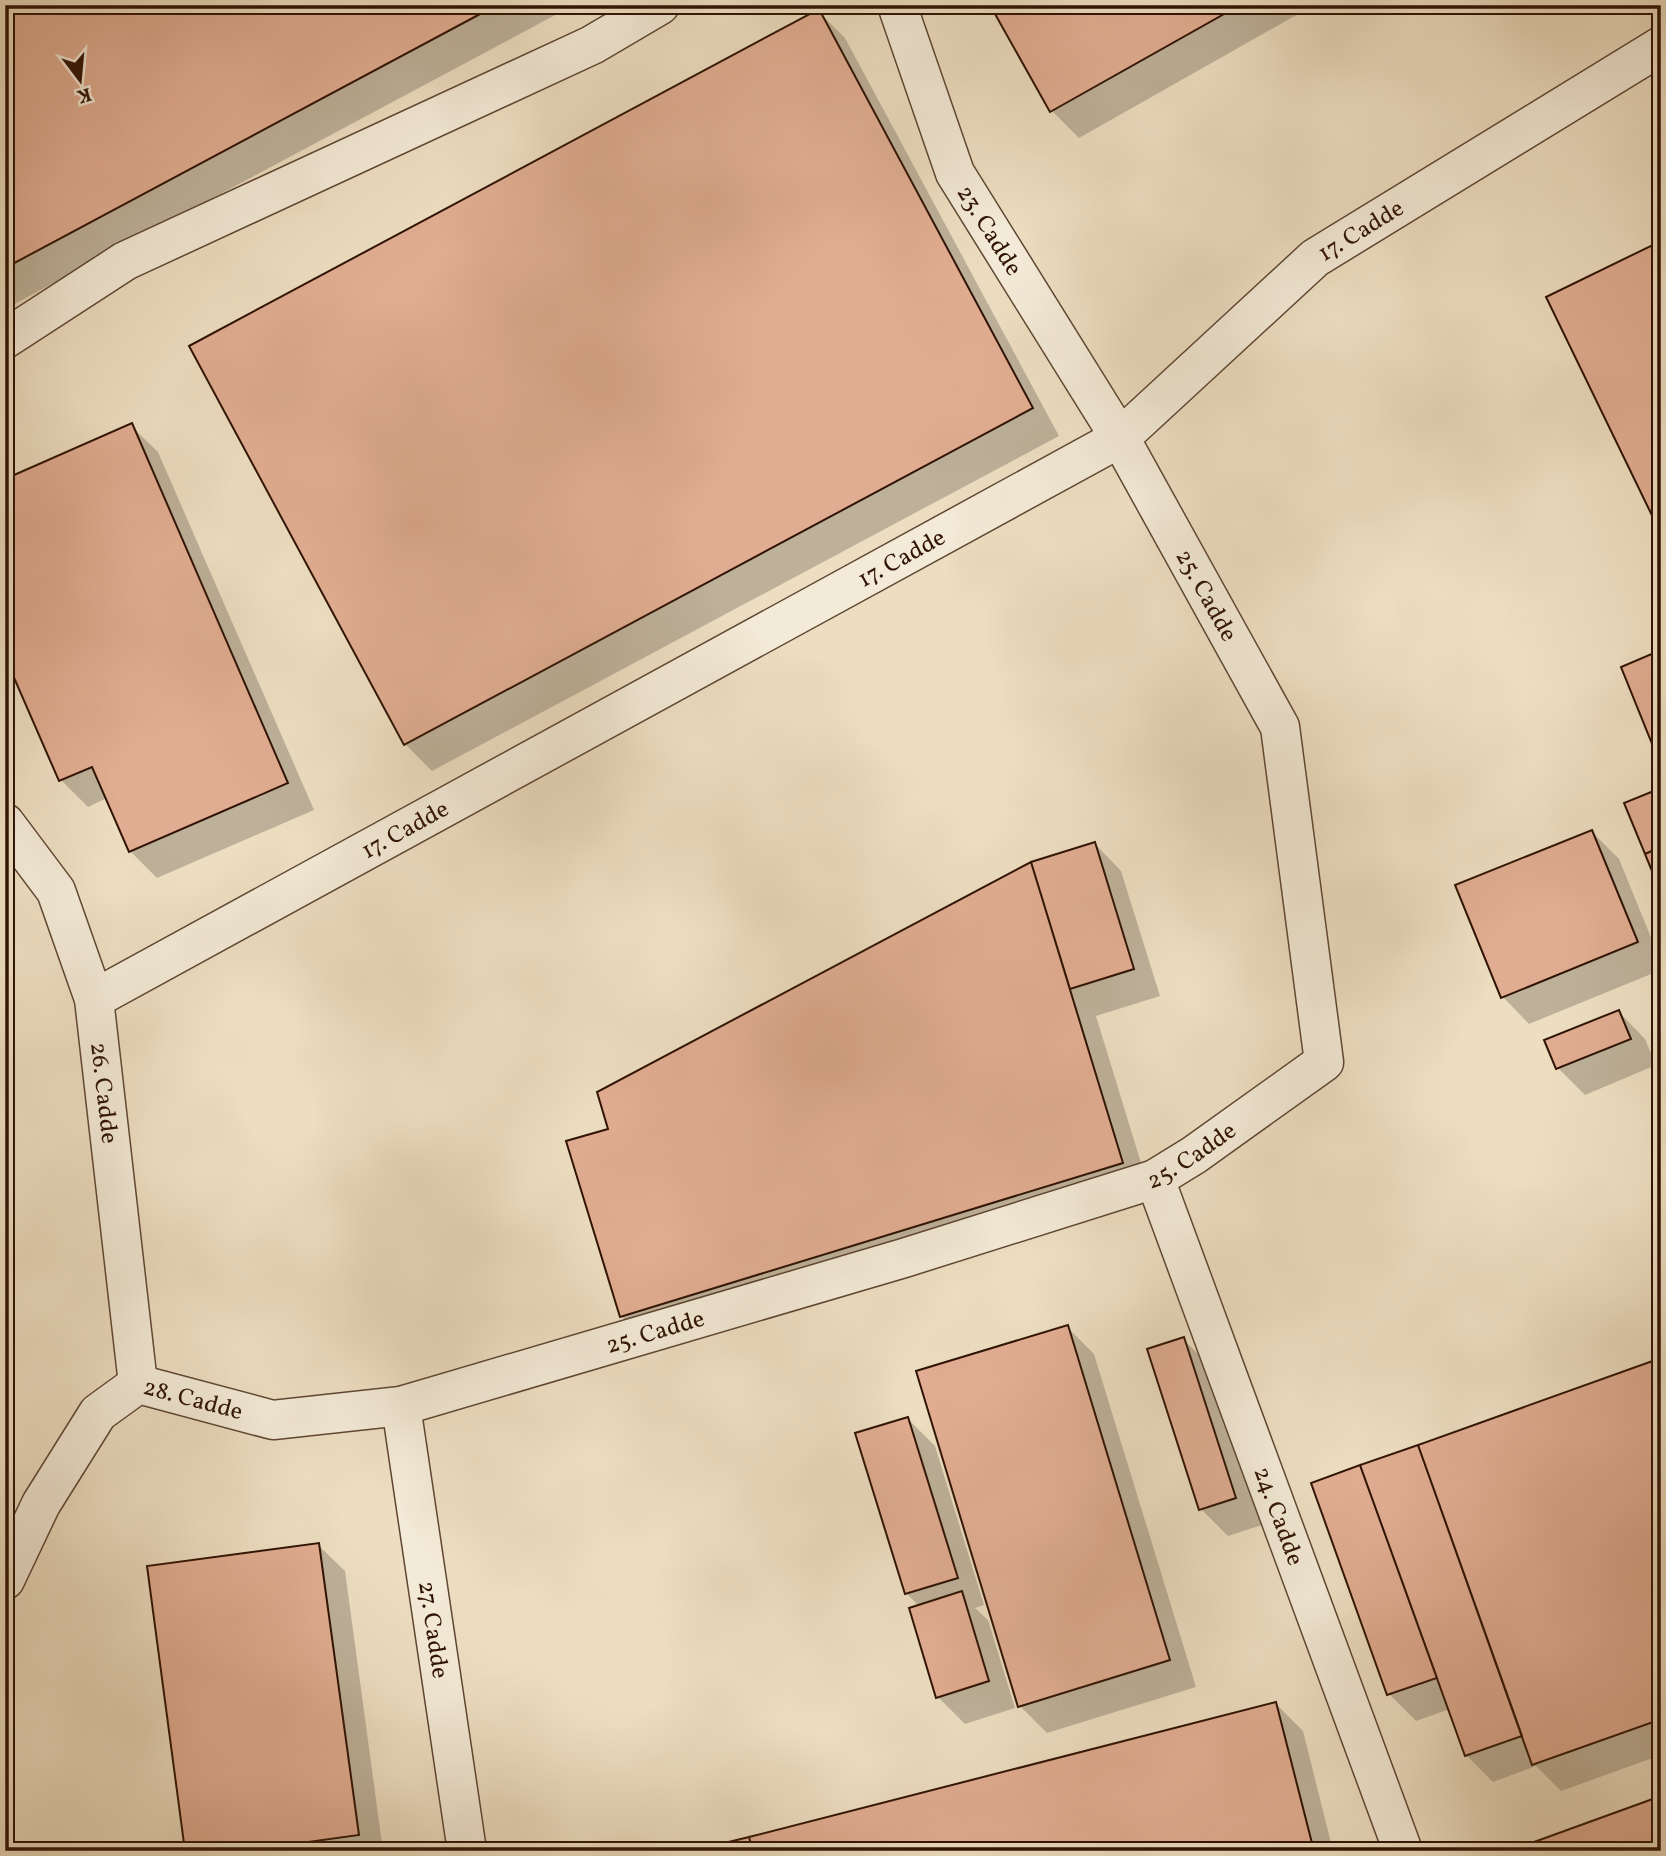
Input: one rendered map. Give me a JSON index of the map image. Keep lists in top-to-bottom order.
{
  "streets": {
    "lane": [
      "23. Cadde",
      "17. Cadde",
      "25. Cadde",
      "26. Cadde",
      "28. Cadde",
      "24. Cadde",
      "27. Cadde"
    ]
  },
  "crossings": [
    ["23. Cadde", "17. Cadde"],
    ["23. Cadde", "25. Cadde"],
    ["17. Cadde", "25. Cadde"],
    ["17. Cadde", "26. Cadde"],
    ["25. Cadde", "28. Cadde"],
    ["25. Cadde", "24. Cadde"],
    ["25. Cadde", "27. Cadde"],
    ["26. Cadde", "28. Cadde"],
    ["28. Cadde", "27. Cadde"]
  ],
  "north": "bottom"
}
